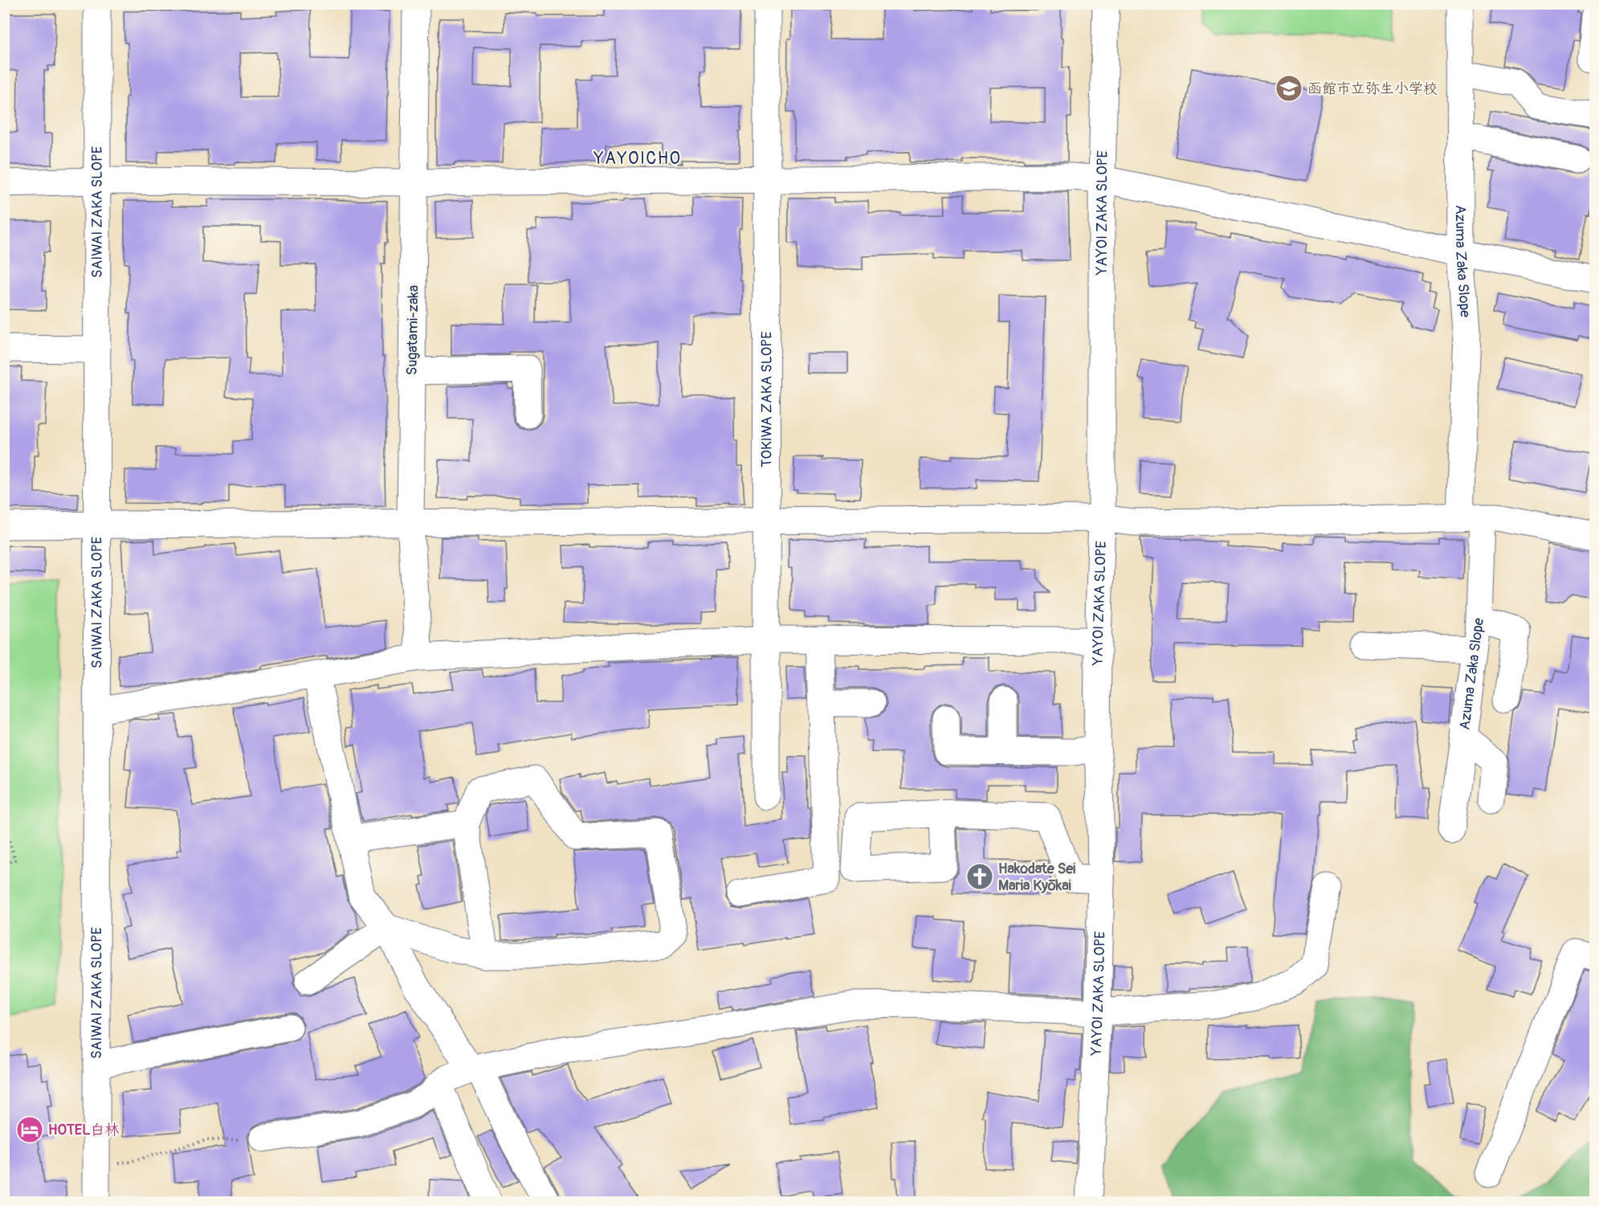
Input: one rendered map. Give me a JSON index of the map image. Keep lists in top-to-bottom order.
{
  "streets": {
    "street": [
      "SAIWAI ZAKA SLOPE",
      "YAYOI ZAKA SLOPE",
      "Azuma Zaka Slope",
      "Sugatami-zaka",
      "TOKIWA ZAKA SLOPE"
    ]
  },
  "districts": ["YAYOICHO"],
  "places": {
    "school or university": ["函館市立弥生小学校"],
    "church": ["Hakodate Sei Maria Kyōkai"],
    "hotel": ["HOTEL白林"]
  }
}
